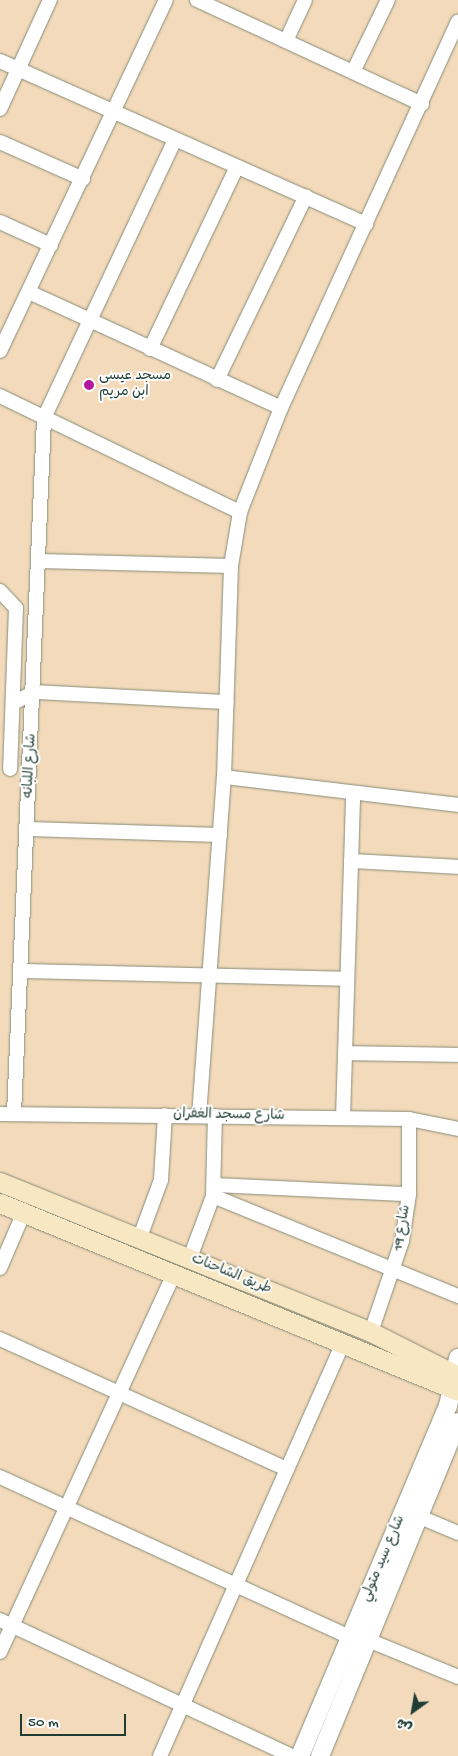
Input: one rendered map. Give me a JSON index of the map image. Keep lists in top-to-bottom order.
{
  "streets": {
    "main road": ["طريق الشاحنات"],
    "street": [
      "شارع اللبانه",
      "شارع مسجد الغفران",
      "شارع 19",
      "شارع سيد متولي"
    ]
  },
  "crossings": [
    ["شارع اللبانه", "شارع مسجد الغفران"],
    ["شارع مسجد الغفران", "شارع 19"],
    ["شارع 19", "طريق الشاحنات"],
    ["طريق الشاحنات", "شارع سيد متولي"]
  ],
  "places": ["مسجد عيسى ابن مريم"],
  "scale_bar": "50 m",
  "north": "bottom left"
}
